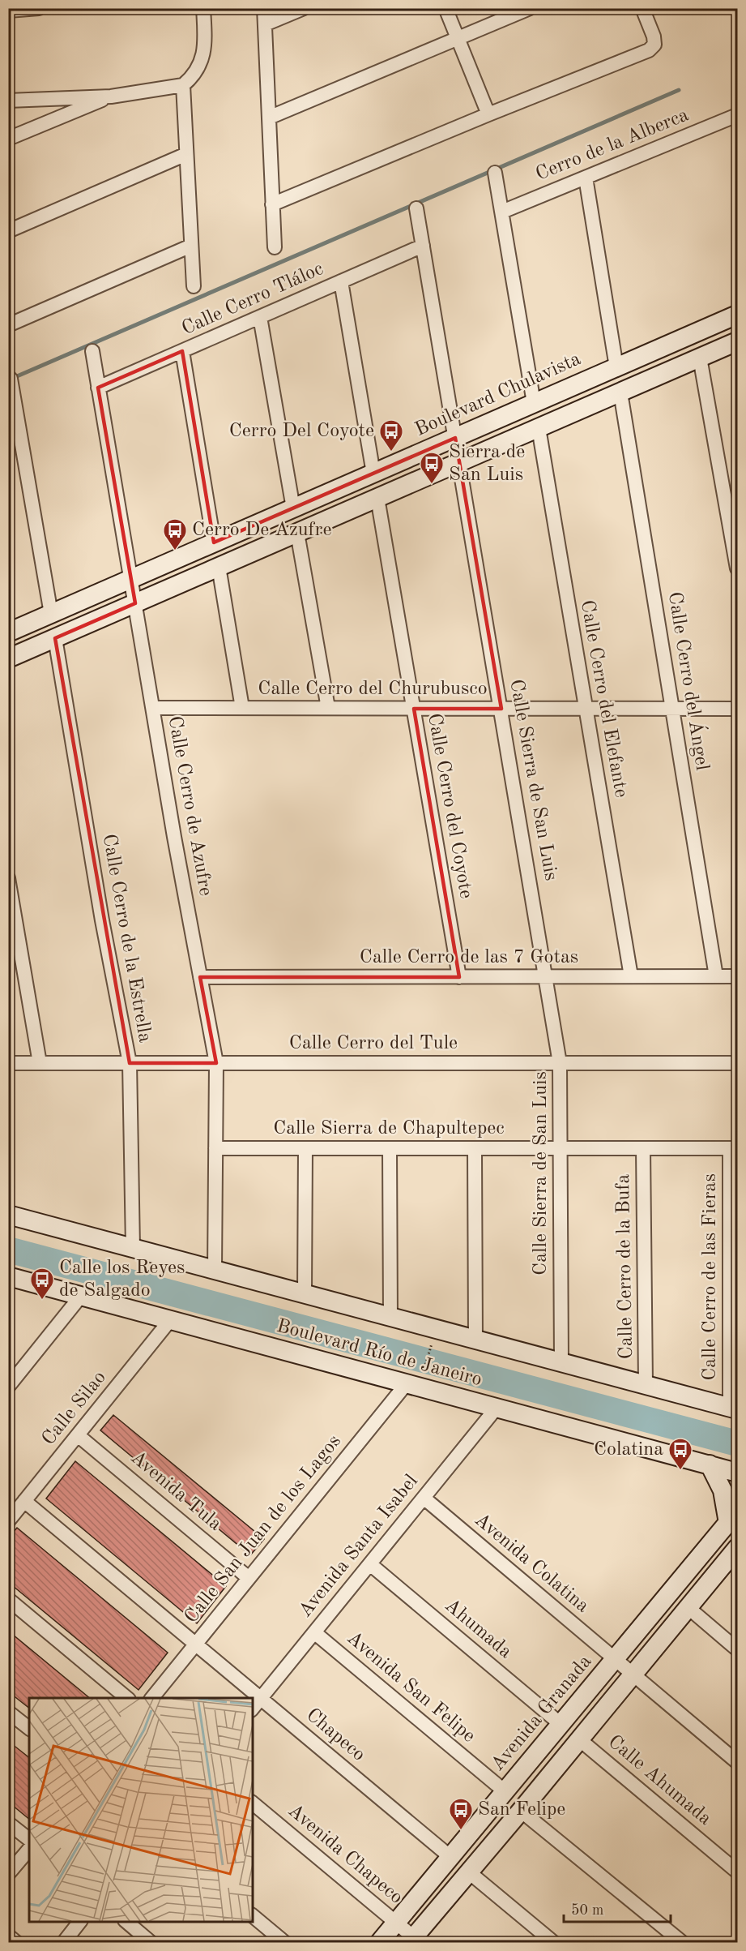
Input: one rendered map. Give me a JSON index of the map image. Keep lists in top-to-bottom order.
{
  "streets": {
    "main road": ["Boulevard Chulavista", "Boulevard Río de Janeiro", "Avenida Granada"],
    "street": [
      "Cerro de la Alberca",
      "Calle Cerro Tláloc",
      "Calle Cerro del Ángel",
      "Calle Cerro del Churubusco",
      "Calle Cerro del Elefante",
      "Calle Sierra de San Luis",
      "Calle Cerro de Azufre",
      "Calle Cerro del Coyote",
      "Calle Cerro de la Estrella",
      "Calle Cerro de las 7 Gotas",
      "Calle Cerro del Tule",
      "Calle Sierra de Chapultepec",
      "Calle Cerro de la Bufa",
      "Calle Cerro de las Fieras",
      "Calle Silao",
      "Avenida Tula",
      "Calle San Juan de los Lagos",
      "Avenida Santa Isabel",
      "Avenida Colatina",
      "Ahumada",
      "Avenida San Felipe",
      "Chapeco",
      "Calle Ahumada",
      "Avenida Chapeco"
    ]
  },
  "crossings": [
    ["Calle Cerro Tláloc", "Calle Sierra de San Luis"],
    ["Calle Cerro Tláloc", "Calle Cerro de Azufre"],
    ["Boulevard Chulavista", "Calle Sierra de San Luis"],
    ["Boulevard Chulavista", "Calle Cerro de Azufre"],
    ["Calle Cerro del Ángel", "Calle Cerro del Churubusco"],
    ["Calle Cerro del Ángel", "Calle Cerro de las 7 Gotas"],
    ["Calle Cerro del Churubusco", "Calle Cerro del Elefante"],
    ["Calle Cerro del Churubusco", "Calle Sierra de San Luis"],
    ["Calle Cerro del Churubusco", "Calle Cerro de Azufre"],
    ["Calle Cerro del Churubusco", "Calle Cerro del Coyote"],
    ["Calle Cerro del Elefante", "Calle Cerro de las 7 Gotas"],
    ["Calle Sierra de San Luis", "Calle Cerro de las 7 Gotas"],
    ["Calle Sierra de San Luis", "Calle Cerro del Tule"],
    ["Calle Sierra de San Luis", "Calle Sierra de Chapultepec"],
    ["Calle Sierra de San Luis", "Boulevard Río de Janeiro"],
    ["Calle Cerro de Azufre", "Calle Cerro de las 7 Gotas"],
    ["Calle Cerro de Azufre", "Calle Cerro del Tule"],
    ["Calle Cerro de Azufre", "Calle Sierra de Chapultepec"],
    ["Calle Cerro de Azufre", "Boulevard Río de Janeiro"],
    ["Calle Cerro del Coyote", "Calle Cerro de las 7 Gotas"],
    ["Calle Cerro de la Estrella", "Calle Cerro del Tule"],
    ["Calle Cerro de la Estrella", "Boulevard Río de Janeiro"],
    ["Calle Sierra de Chapultepec", "Calle Cerro de la Bufa"],
    ["Calle Sierra de Chapultepec", "Calle Cerro de las Fieras"],
    ["Calle Cerro de la Bufa", "Boulevard Río de Janeiro"],
    ["Calle Cerro de las Fieras", "Boulevard Río de Janeiro"],
    ["Boulevard Río de Janeiro", "Calle Silao"],
    ["Boulevard Río de Janeiro", "Calle San Juan de los Lagos"],
    ["Boulevard Río de Janeiro", "Avenida Santa Isabel"],
    ["Calle Silao", "Avenida Tula"],
    ["Avenida Tula", "Calle San Juan de los Lagos"],
    ["Calle San Juan de los Lagos", "Chapeco"],
    ["Avenida Santa Isabel", "Avenida Colatina"],
    ["Avenida Santa Isabel", "Ahumada"],
    ["Avenida Santa Isabel", "Avenida San Felipe"],
    ["Avenida Santa Isabel", "Chapeco"],
    ["Avenida Colatina", "Avenida Granada"],
    ["Ahumada", "Avenida Granada"],
    ["Avenida San Felipe", "Avenida Granada"],
    ["Avenida Granada", "Chapeco"],
    ["Avenida Granada", "Avenida Chapeco"]
  ],
  "places": {
    "bus stop": [
      "Cerro Del Coyote",
      "Sierra de San Luis",
      "Cerro De Azufre",
      "Calle los Reyes de Salgado",
      "Colatina",
      "San Felipe"
    ]
  },
  "scale_bar": "50 m"
}
